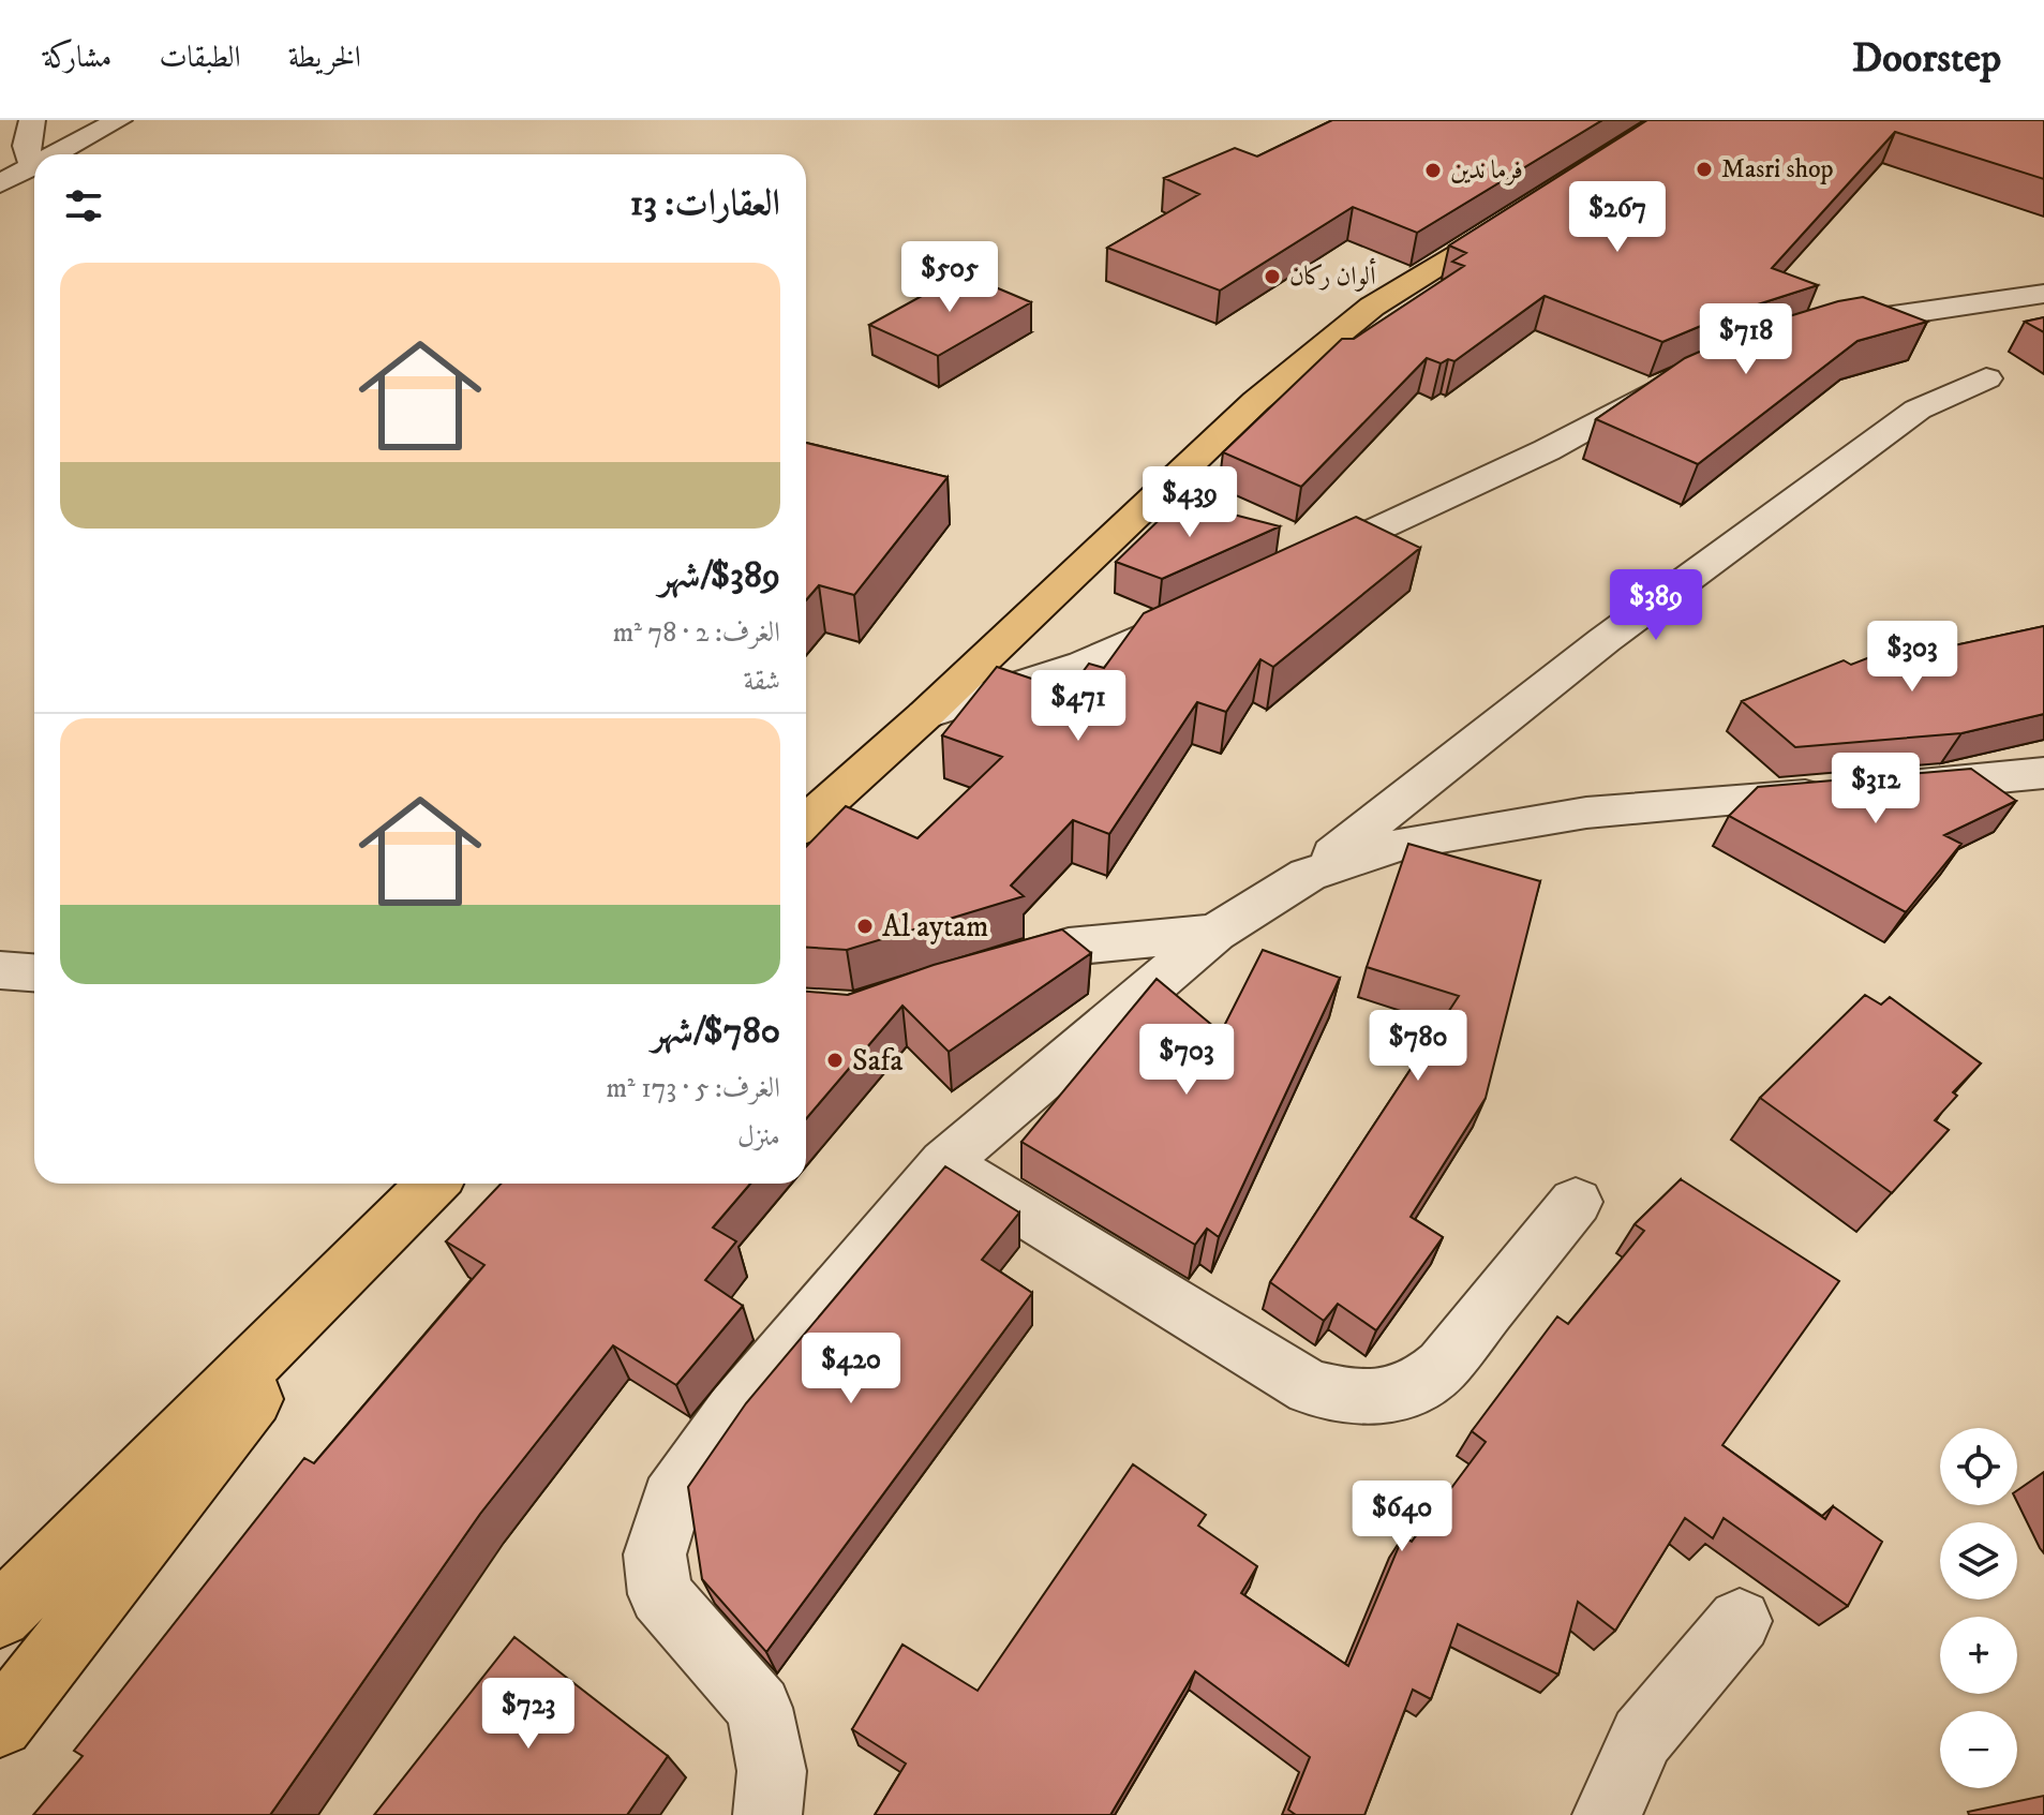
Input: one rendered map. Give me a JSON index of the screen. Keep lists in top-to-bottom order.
{
  "places": [
    "Masri shop",
    "فرما ندين",
    "ألوان ركان",
    "Al aytam",
    "Safa"
  ],
  "page": {
    "header": "Doorstep",
    "nav": ["الخريطة", "الطبقات", "مشاركة"],
    "heading": "العقارات: 13",
    "price": [
      "$267",
      "$505",
      "$718",
      "$439",
      "$389",
      "$303",
      "$471",
      "$312",
      "$780",
      "$703",
      "$420",
      "$640",
      "$723"
    ],
    "list": [
      {
        "name": "$389/شهر",
        "note": "الغرف: 2 · 78 m² · شقة"
      },
      {
        "name": "$780/شهر",
        "note": "الغرف: 5 · 173 m² · منزل"
      }
    ],
    "map_buttons": ["+", "−"]
  }
}
